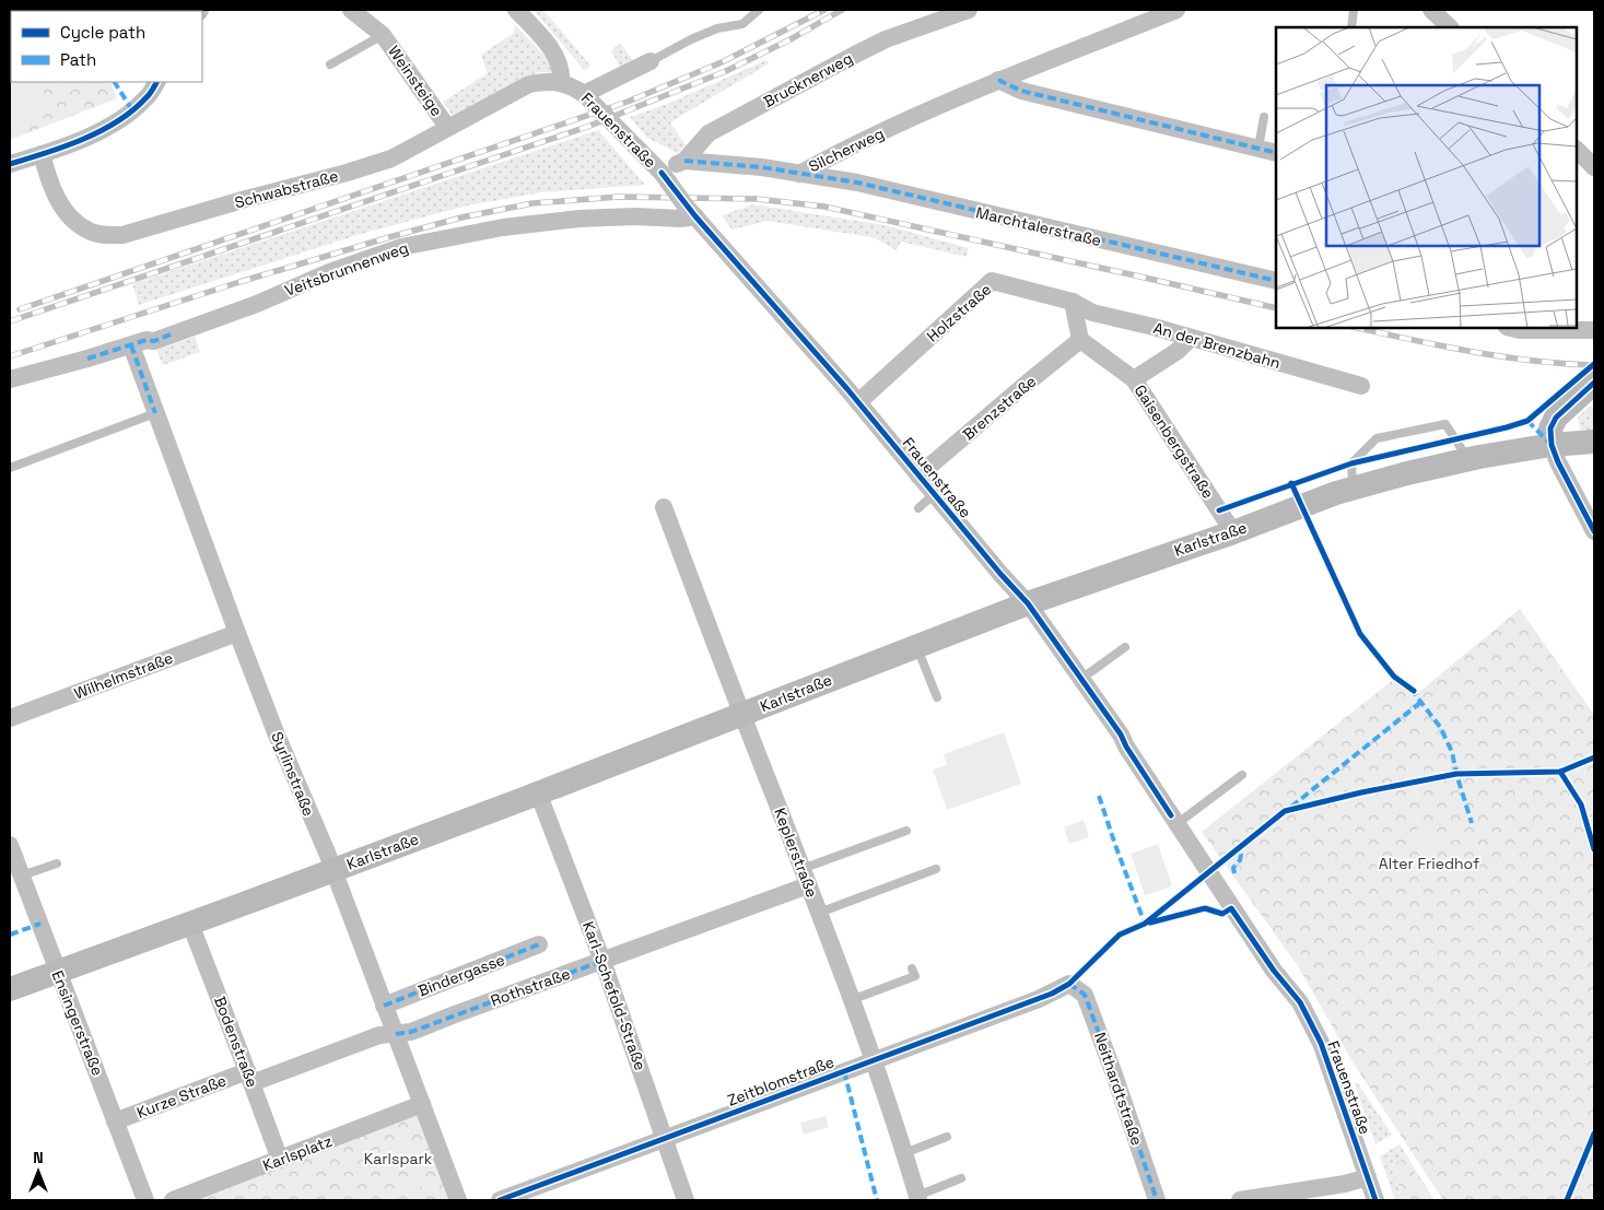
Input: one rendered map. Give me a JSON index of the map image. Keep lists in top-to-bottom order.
{
  "streets": {
    "main road": ["Karlstraße"],
    "street": [
      "Brucknerweg",
      "Weinsteige",
      "Frauenstraße",
      "Silcherweg",
      "Schwabstraße",
      "Marchtalerstraße",
      "Veitsbrunnenweg",
      "Holzstraße",
      "An der Brenzbahn",
      "Brenzstraße",
      "Gaisenbergstraße",
      "Wilhelmstraße",
      "Syrlinstraße",
      "Keplerstraße",
      "Bindergasse",
      "Rothstraße",
      "Karl-Schefold-Straße",
      "Ensingerstraße",
      "Bodenstraße",
      "Zeitblomstraße",
      "Neithardtstraße",
      "Kurze Straße",
      "Karlsplatz"
    ]
  },
  "crossings": [
    ["Brucknerweg", "Frauenstraße"],
    ["Brucknerweg", "Silcherweg"],
    ["Weinsteige", "Schwabstraße"],
    ["Frauenstraße", "Schwabstraße"],
    ["Frauenstraße", "Veitsbrunnenweg"],
    ["Frauenstraße", "Holzstraße"],
    ["Frauenstraße", "Brenzstraße"],
    ["Frauenstraße", "Karlstraße"],
    ["Silcherweg", "Marchtalerstraße"],
    ["Veitsbrunnenweg", "Syrlinstraße"],
    ["Holzstraße", "An der Brenzbahn"],
    ["An der Brenzbahn", "Gaisenbergstraße"],
    ["Brenzstraße", "Gaisenbergstraße"],
    ["Gaisenbergstraße", "Karlstraße"],
    ["Karlstraße", "Syrlinstraße"],
    ["Karlstraße", "Keplerstraße"],
    ["Karlstraße", "Karl-Schefold-Straße"],
    ["Karlstraße", "Ensingerstraße"],
    ["Karlstraße", "Bodenstraße"],
    ["Wilhelmstraße", "Syrlinstraße"],
    ["Syrlinstraße", "Bindergasse"],
    ["Syrlinstraße", "Rothstraße"],
    ["Syrlinstraße", "Karlsplatz"],
    ["Keplerstraße", "Rothstraße"],
    ["Keplerstraße", "Zeitblomstraße"],
    ["Rothstraße", "Karl-Schefold-Straße"],
    ["Rothstraße", "Bodenstraße"],
    ["Rothstraße", "Kurze Straße"],
    ["Karl-Schefold-Straße", "Zeitblomstraße"],
    ["Ensingerstraße", "Kurze Straße"],
    ["Bodenstraße", "Kurze Straße"],
    ["Bodenstraße", "Karlsplatz"],
    ["Zeitblomstraße", "Neithardtstraße"]
  ],
  "parks": ["Alter Friedhof", "Karlspark"],
  "legend": ["Cycle path", "Path"],
  "north": "top"
}
